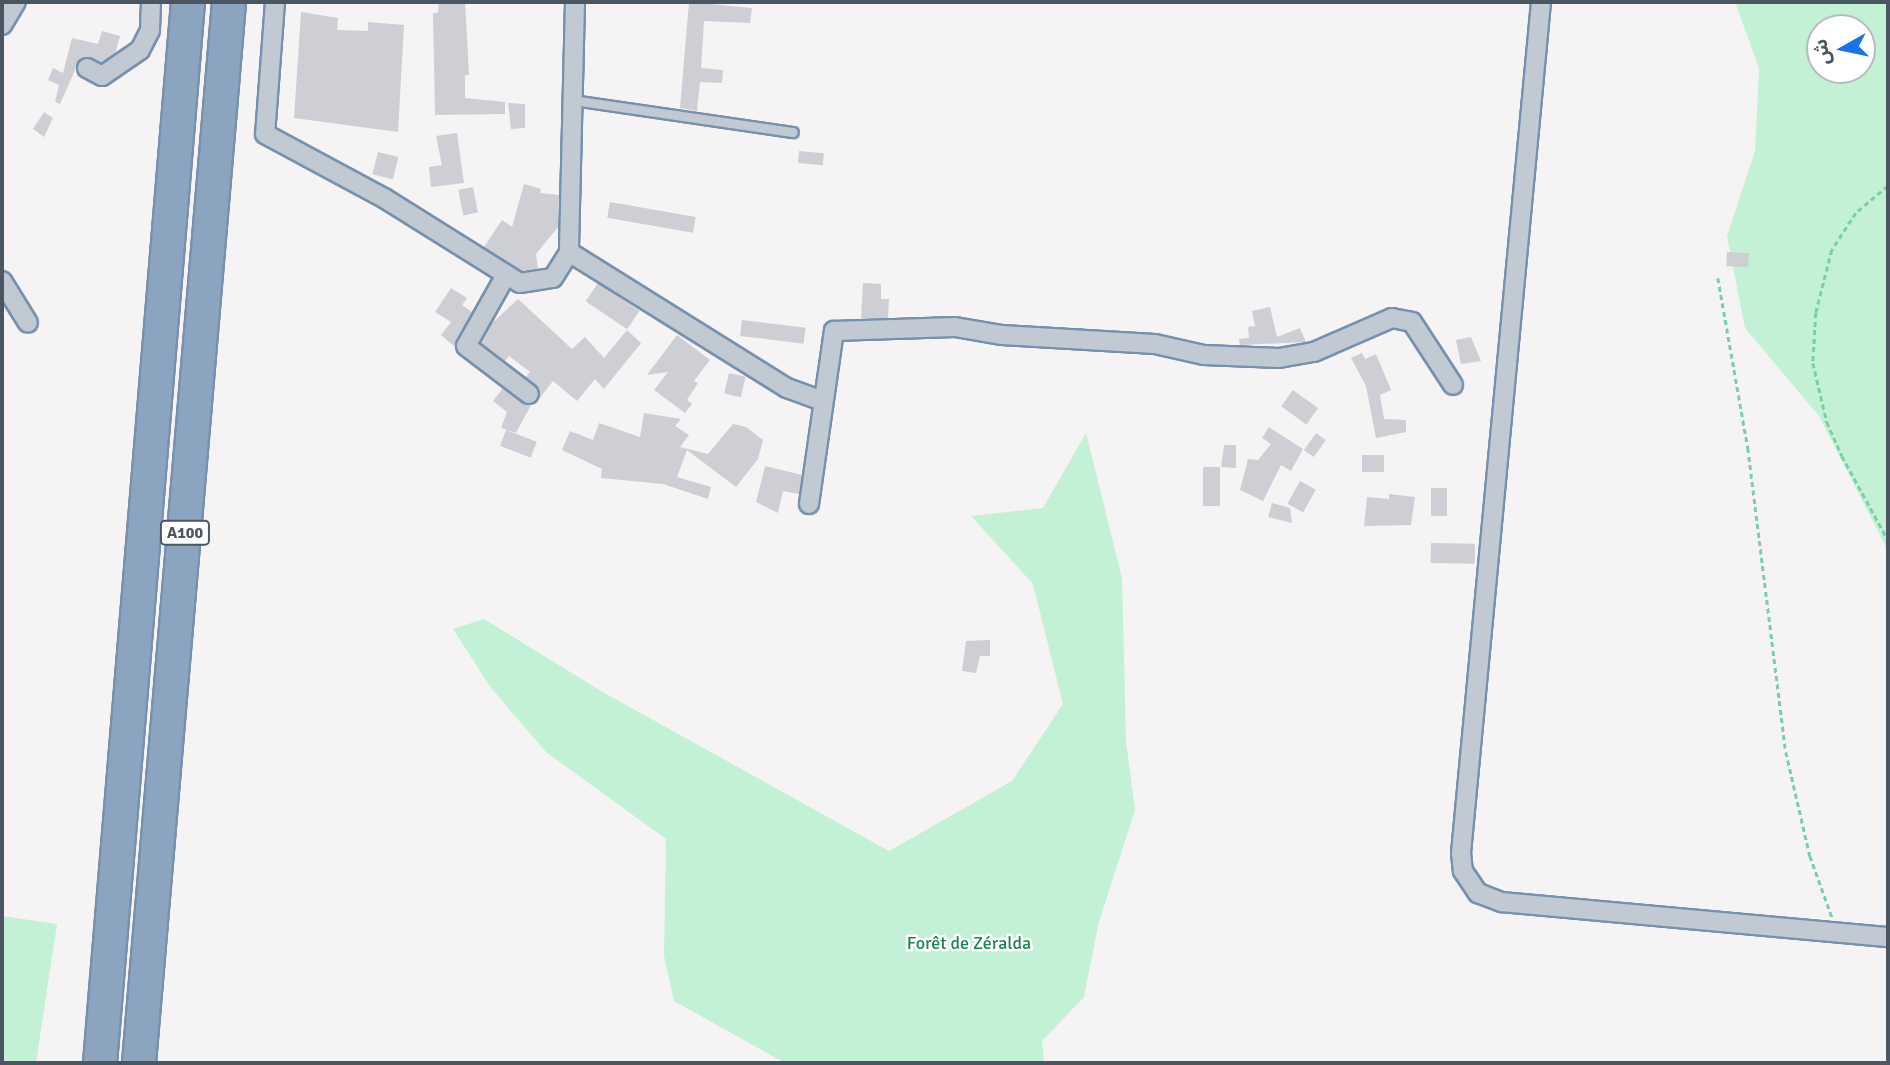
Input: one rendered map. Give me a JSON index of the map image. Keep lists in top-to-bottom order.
{
  "streets": {
    "highway": ["A100"]
  },
  "parks": ["Forêt de Zéralda"],
  "north": "left"
}
